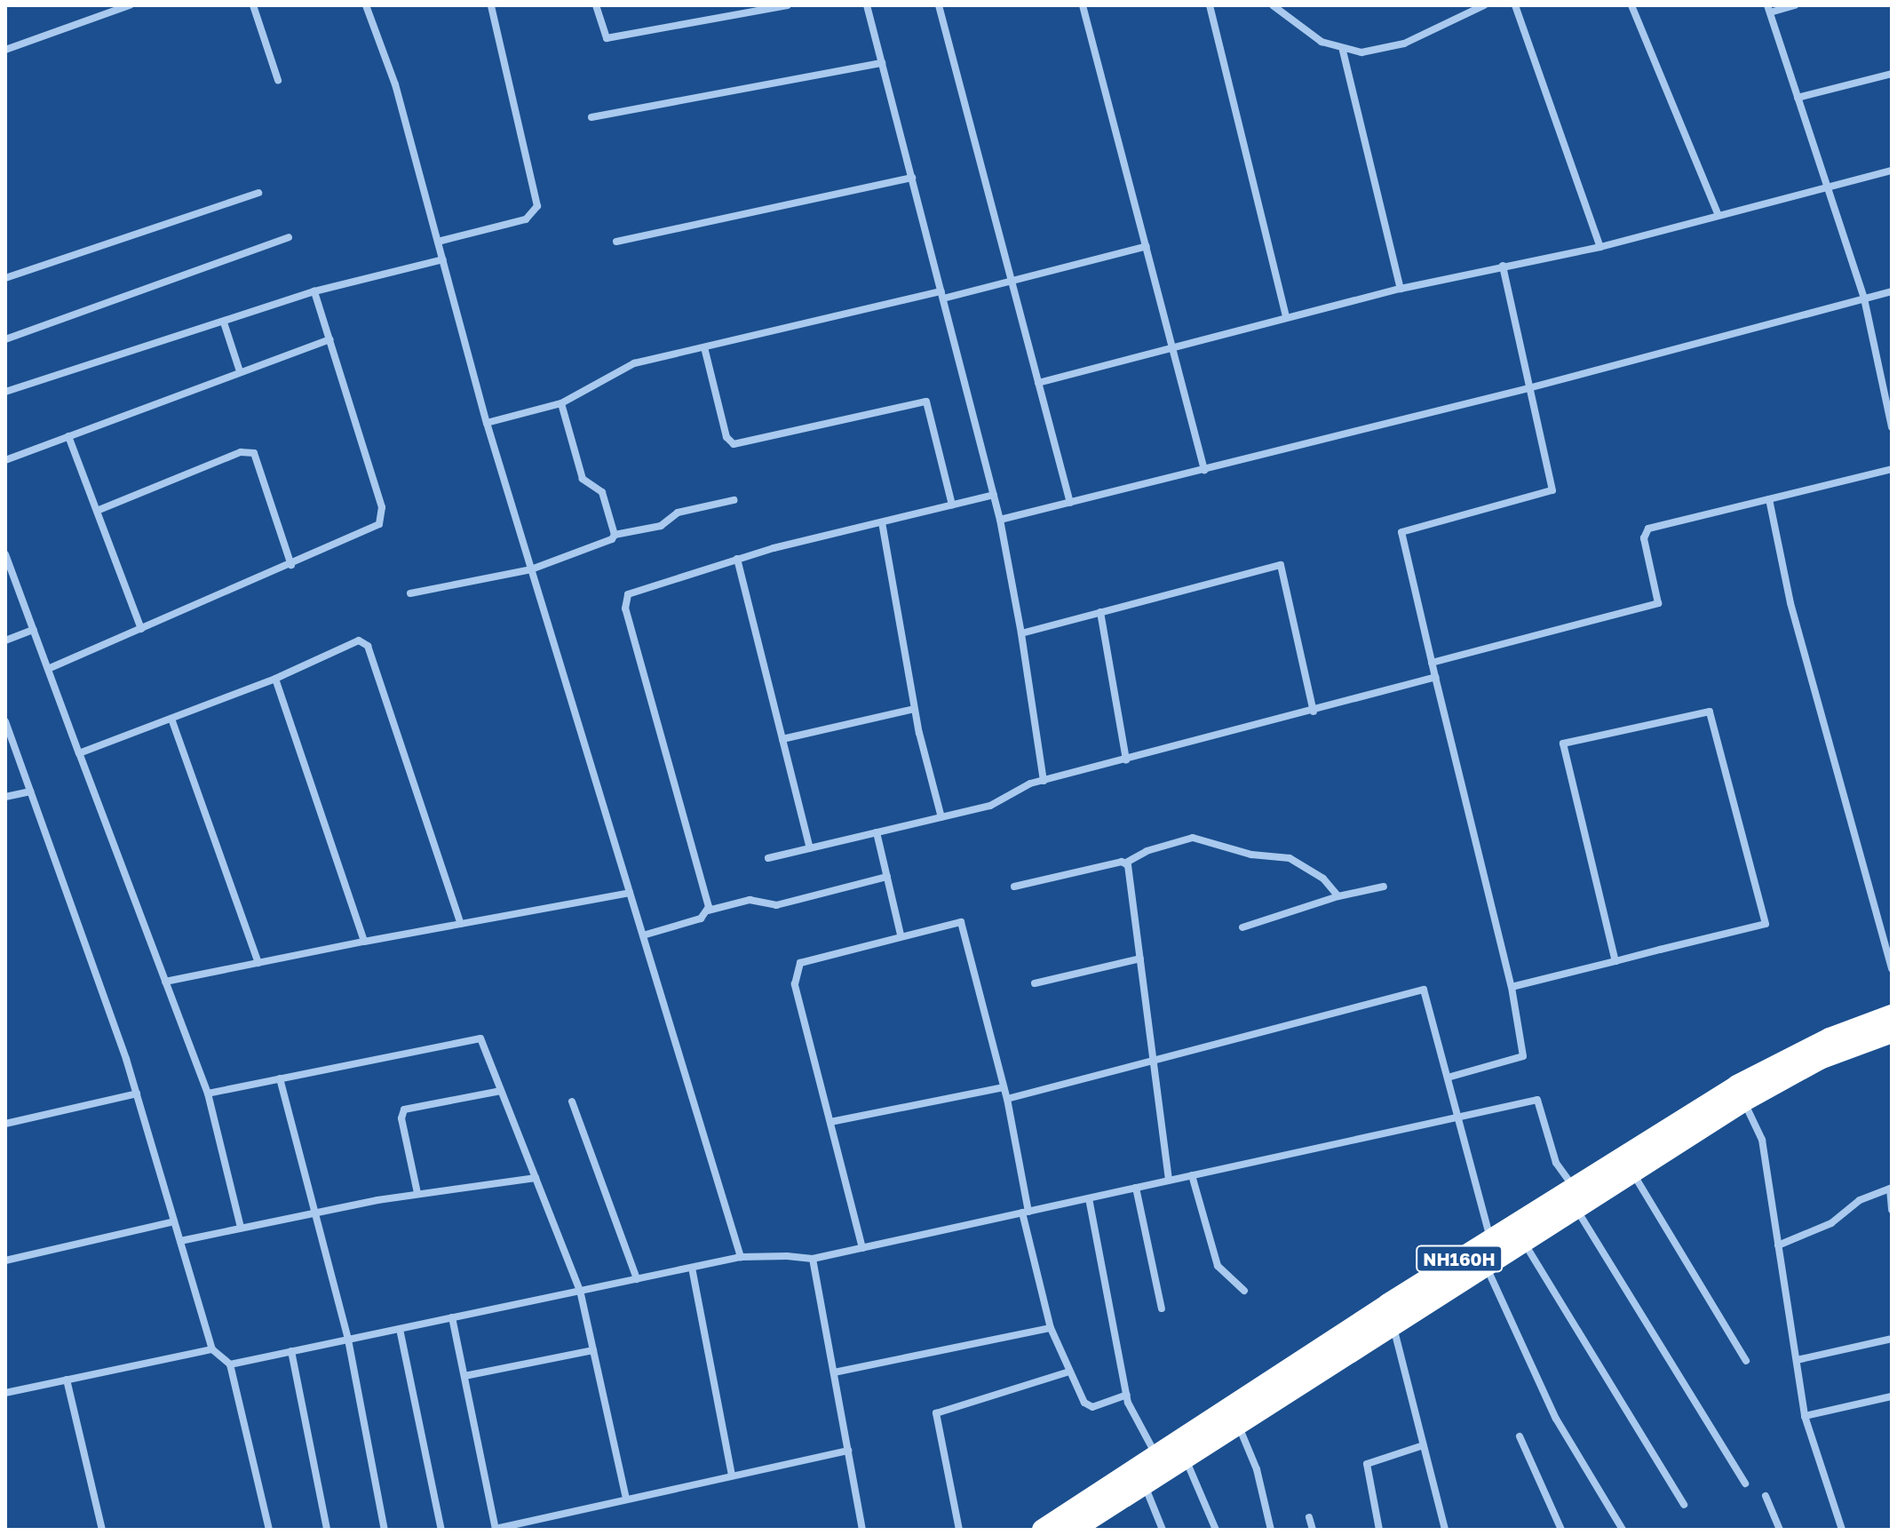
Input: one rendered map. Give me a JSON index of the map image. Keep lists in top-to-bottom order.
{
  "streets": {
    "highway": ["NH160H"]
  }
}
